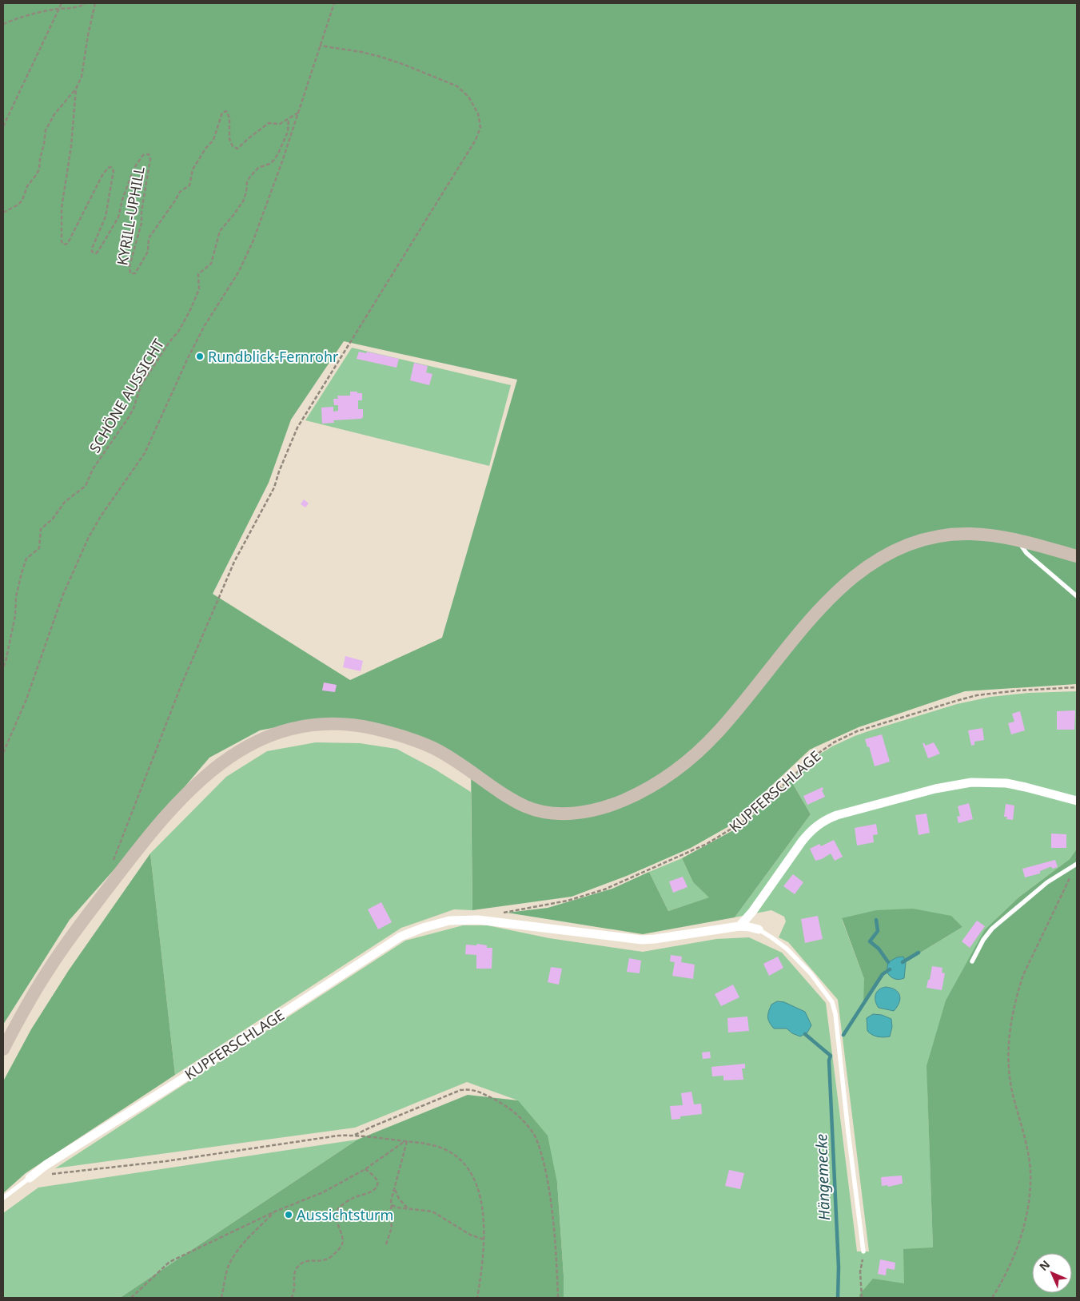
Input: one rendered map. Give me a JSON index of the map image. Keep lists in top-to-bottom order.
{
  "streets": {
    "street": ["KUPFERSCHLAGE"],
    "path": ["KYRILL-UPHILL", "SCHÖNE AUSSICHT"]
  },
  "crossings": [
    ["KYRILL-UPHILL", "SCHÖNE AUSSICHT"]
  ],
  "water": ["Hängemecke"],
  "places": ["Rundblick-Fernrohr", "Aussichtsturm"],
  "north": "top left"
}
